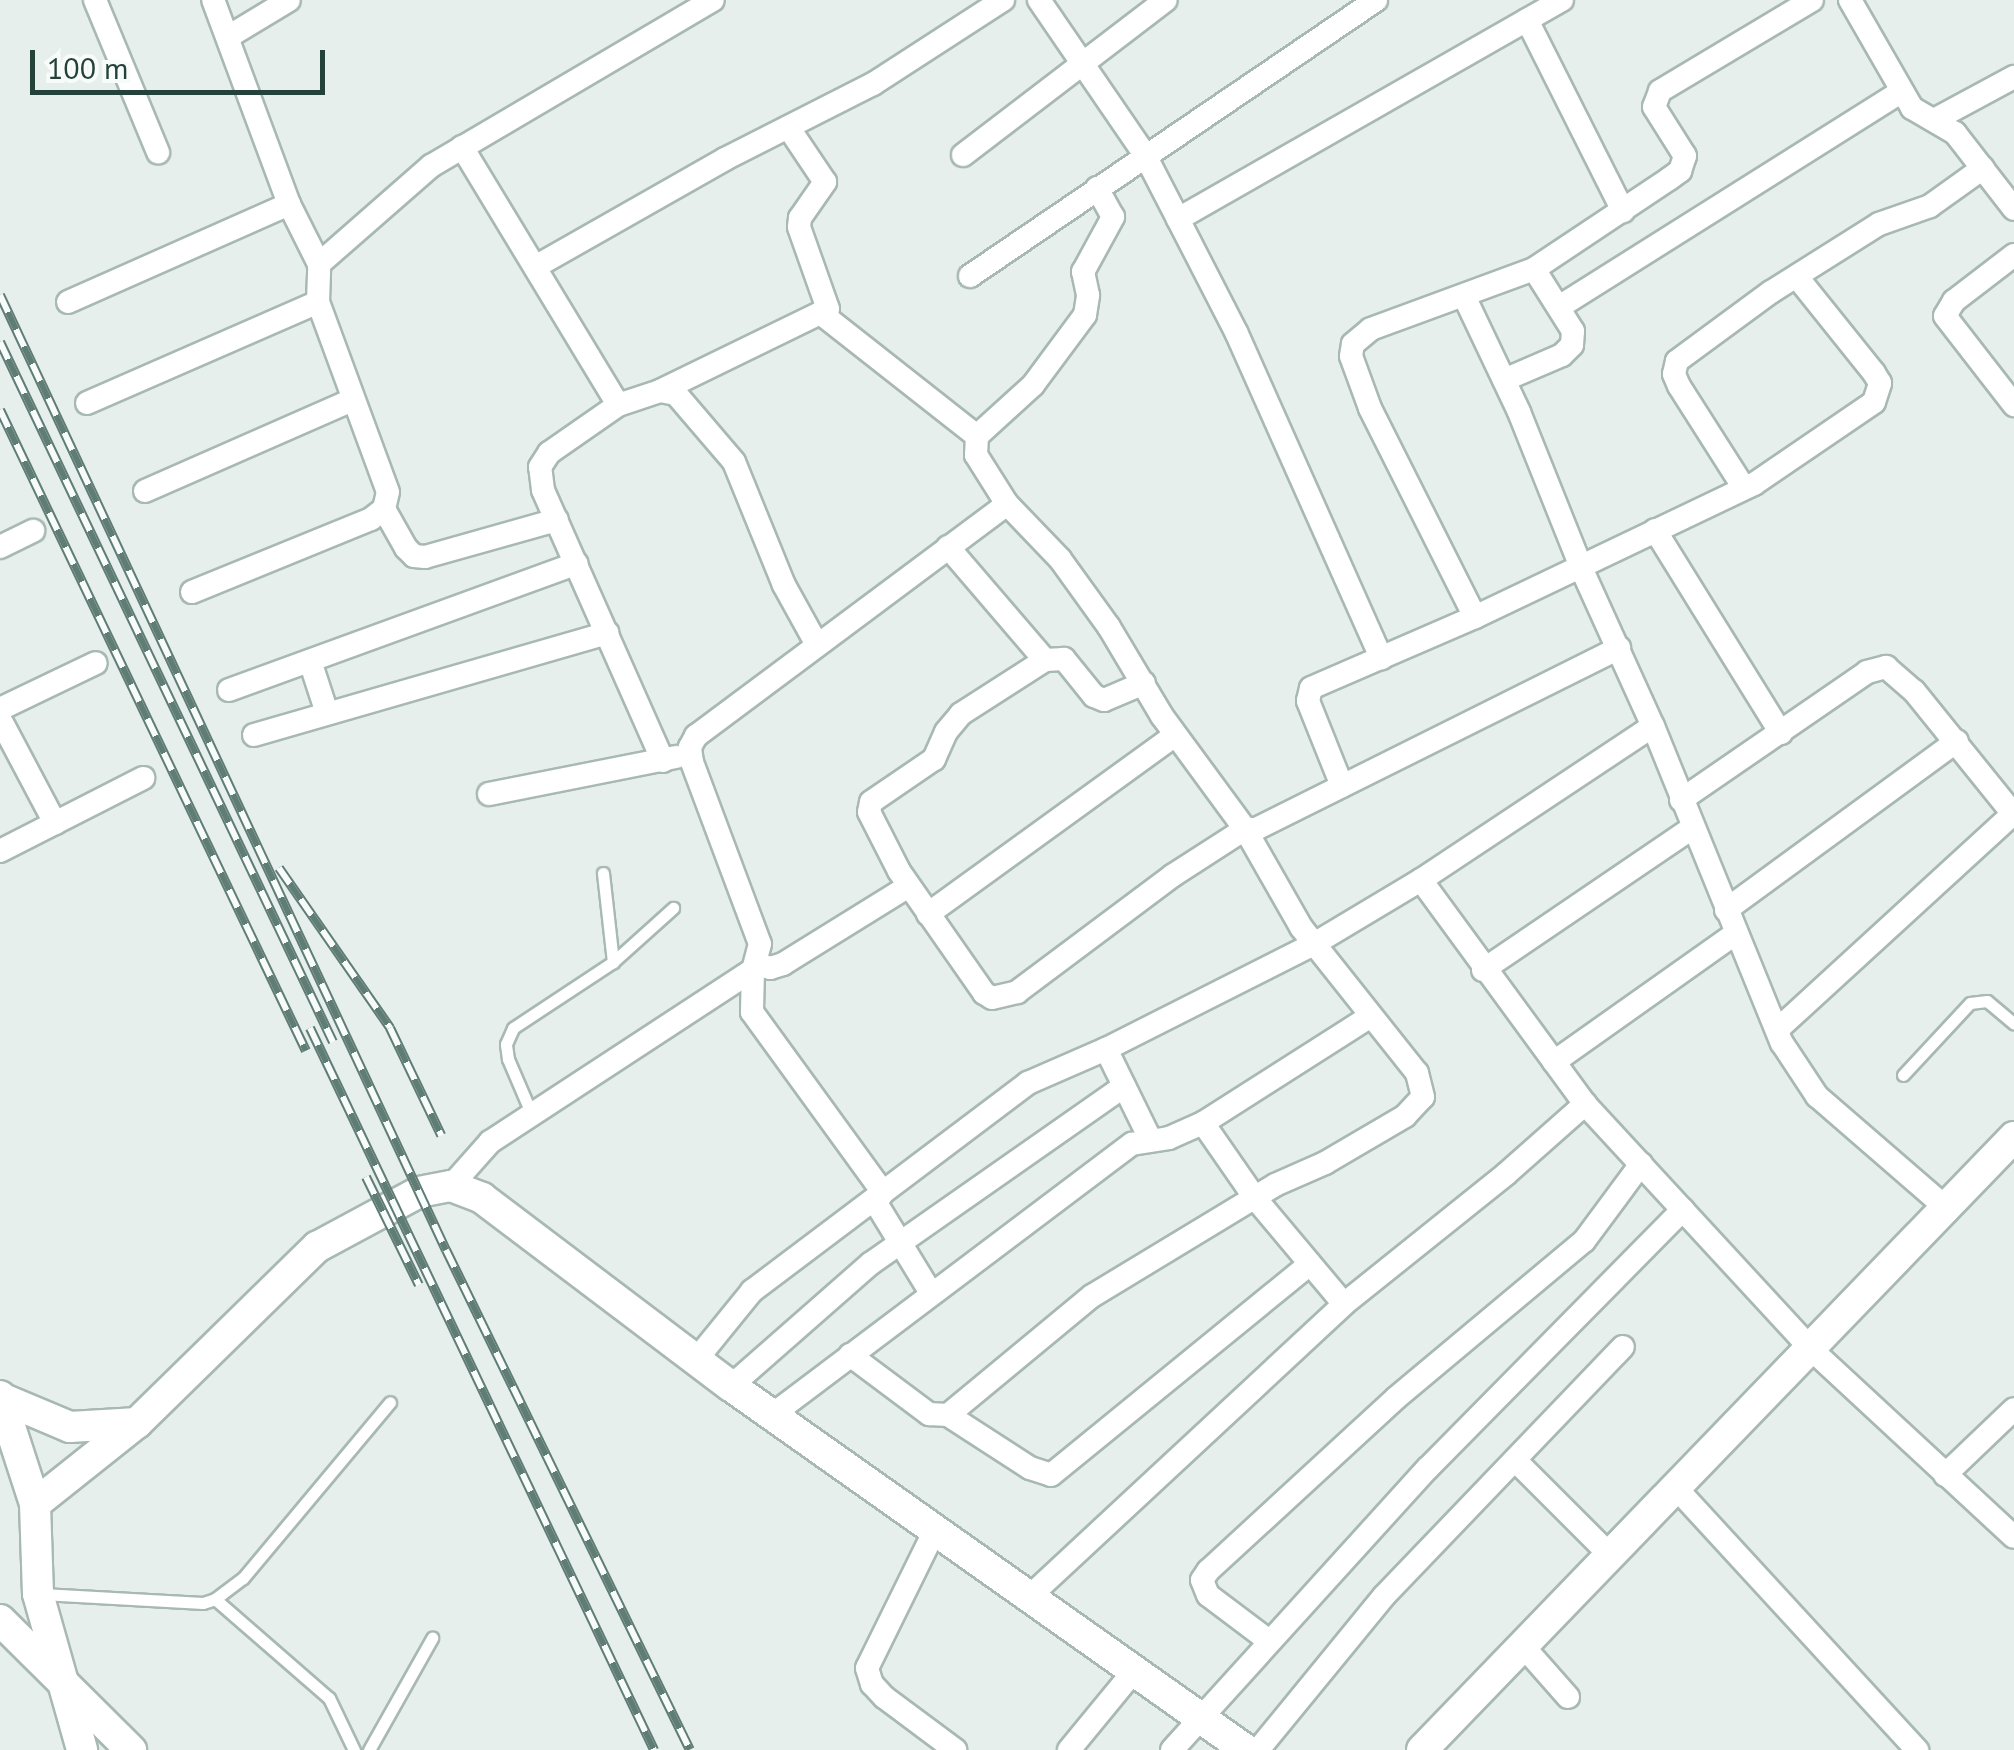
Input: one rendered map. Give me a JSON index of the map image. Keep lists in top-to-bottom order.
{
  "scale_bar": "100 m"
}
